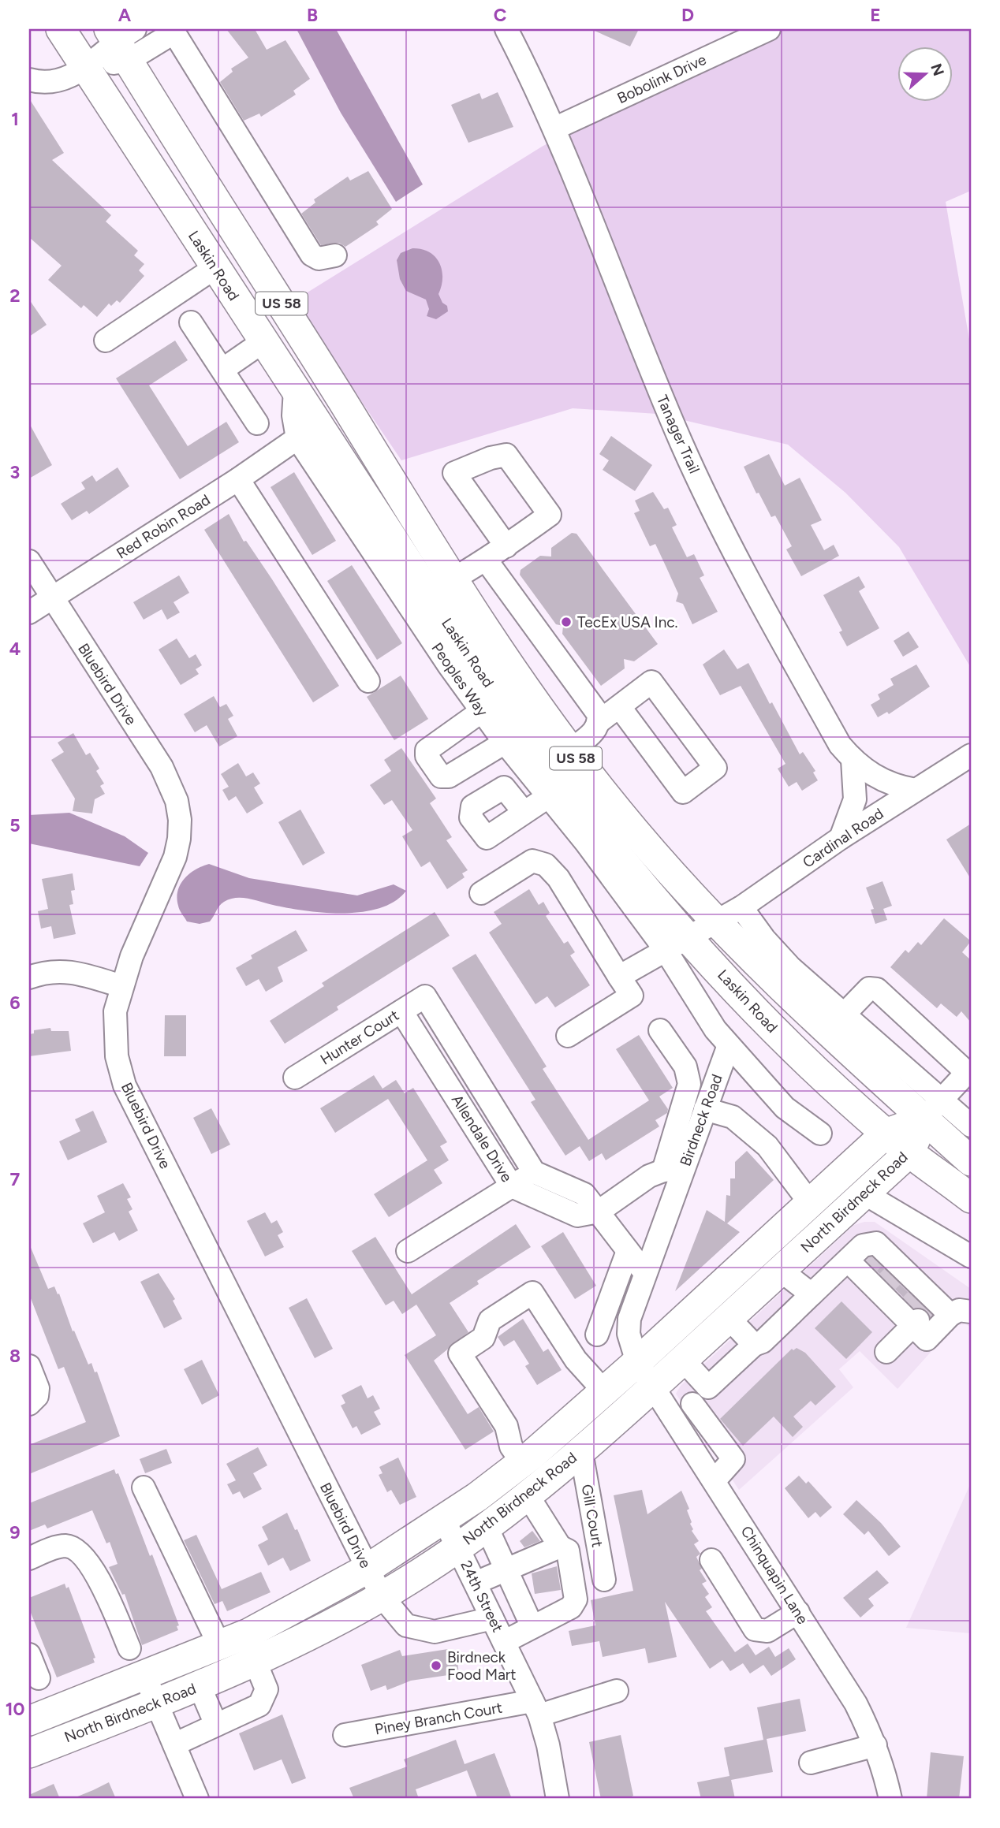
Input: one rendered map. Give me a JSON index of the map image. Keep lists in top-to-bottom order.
{
  "streets": {
    "main road": ["Laskin Road", "US 58", "North Birdneck Road"],
    "street": [
      "Bobolink Drive",
      "Tanager Trail",
      "Red Robin Road",
      "Peoples Way",
      "Bluebird Drive",
      "Cardinal Road",
      "Hunter Court",
      "Birdneck Road",
      "Allendale Drive",
      "Gill Court",
      "Chinquapin Lane",
      "24th Street",
      "Piney Branch Court"
    ]
  },
  "crossings": [
    ["Bobolink Drive", "Tanager Trail"],
    ["Laskin Road", "Peoples Way"],
    ["Laskin Road", "Cardinal Road"],
    ["Laskin Road", "North Birdneck Road"],
    ["Tanager Trail", "Cardinal Road"],
    ["Red Robin Road", "Peoples Way"],
    ["Red Robin Road", "Bluebird Drive"],
    ["Bluebird Drive", "North Birdneck Road"],
    ["Bluebird Drive", "24th Street"],
    ["Hunter Court", "Allendale Drive"],
    ["Birdneck Road", "Allendale Drive"],
    ["Birdneck Road", "North Birdneck Road"],
    ["Birdneck Road", "Chinquapin Lane"],
    ["North Birdneck Road", "Gill Court"],
    ["North Birdneck Road", "Chinquapin Lane"],
    ["North Birdneck Road", "24th Street"],
    ["24th Street", "Piney Branch Court"]
  ],
  "places": ["TecEx USA Inc.", "Birdneck Food Mart"],
  "north": "right",
  "grid": {
    "columns": [
      "A",
      "B",
      "C",
      "D",
      "E"
    ],
    "rows": [
      "1",
      "2",
      "3",
      "4",
      "5",
      "6",
      "7",
      "8",
      "9",
      "10"
    ]
  }
}
